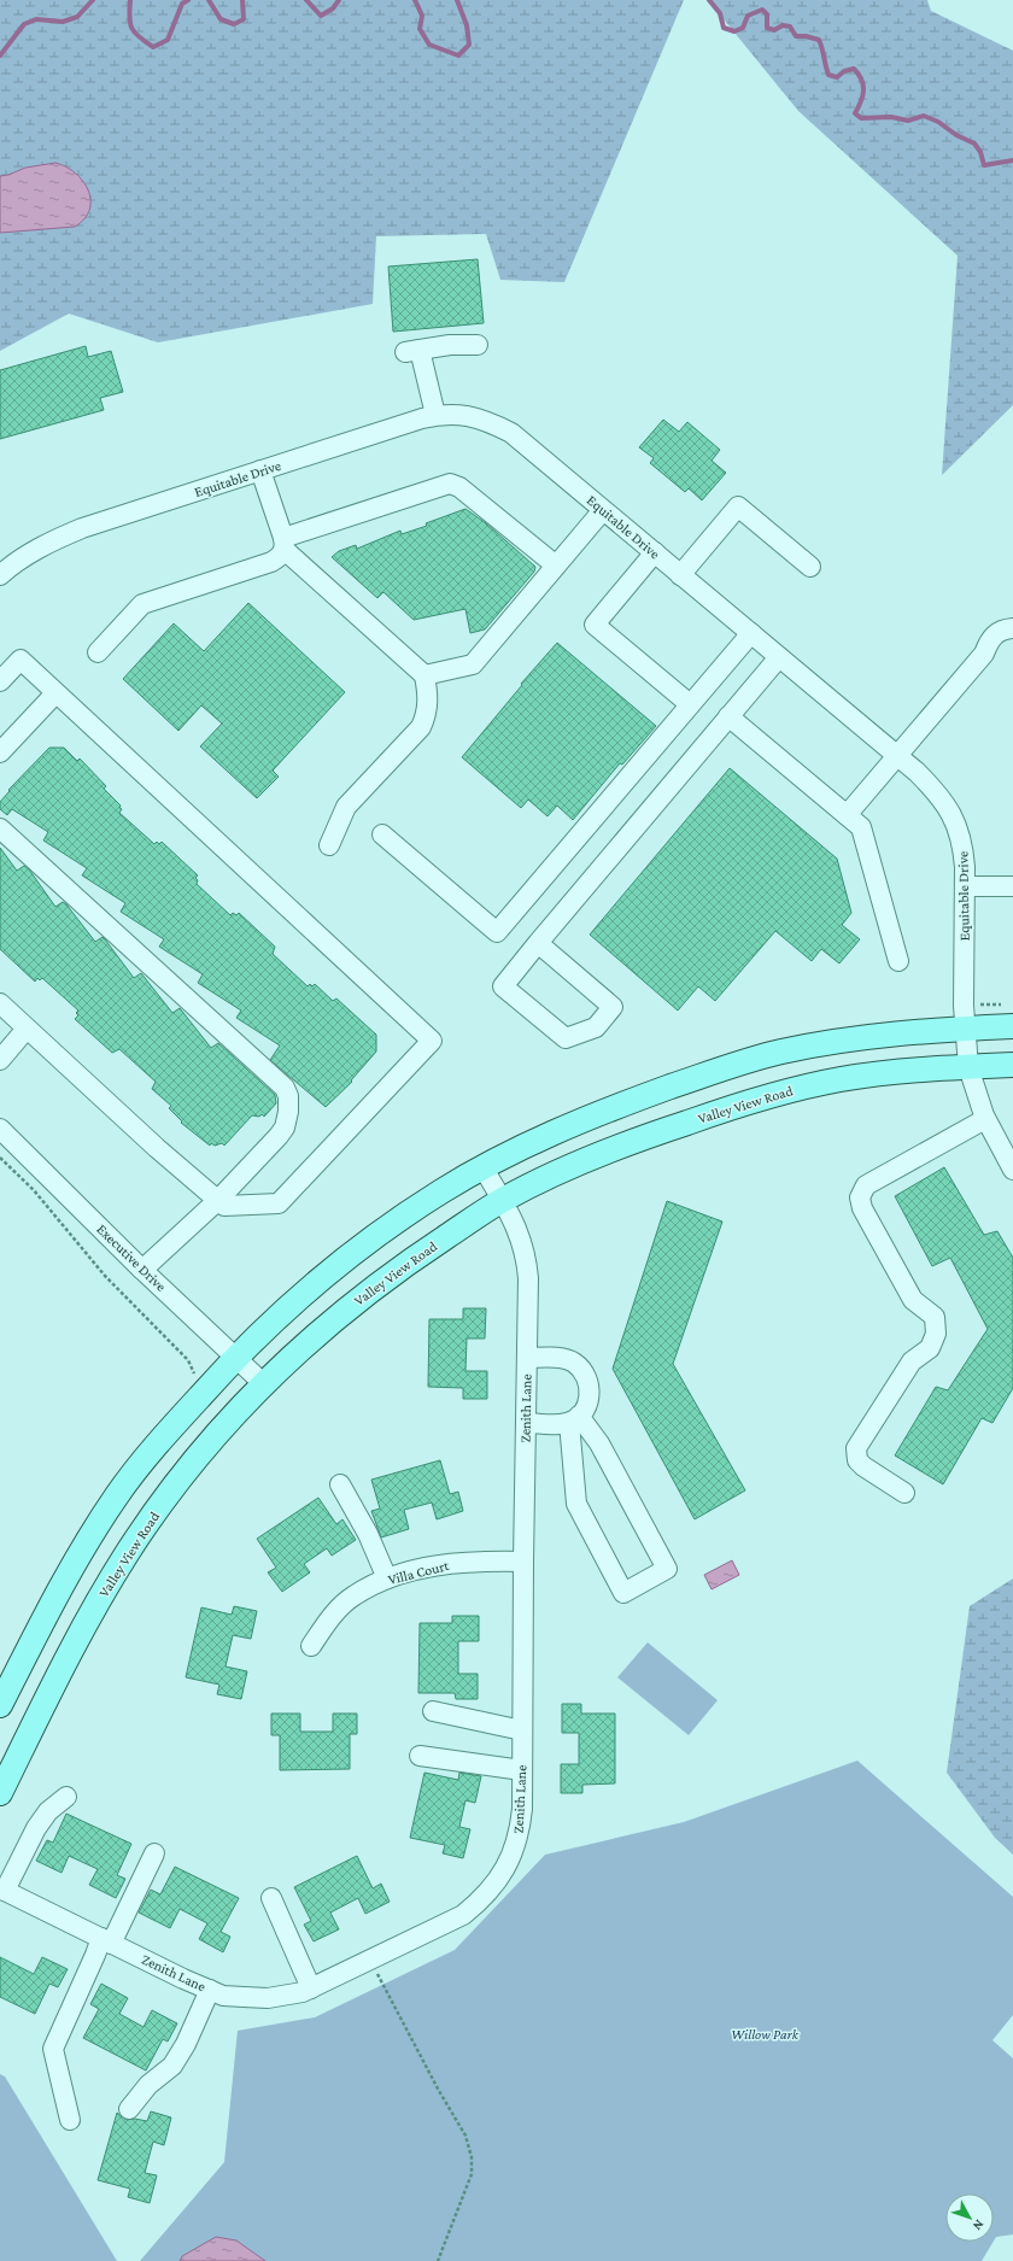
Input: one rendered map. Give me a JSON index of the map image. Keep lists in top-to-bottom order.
{
  "streets": {
    "main road": ["Valley View Road"],
    "street": [
      "Equitable Drive",
      "Executive Drive",
      "Zenith Lane",
      "Villa Court"
    ]
  },
  "crossings": [
    ["Equitable Drive", "Valley View Road"],
    ["Valley View Road", "Executive Drive"],
    ["Valley View Road", "Zenith Lane"],
    ["Zenith Lane", "Villa Court"]
  ],
  "parks": ["Willow Park"],
  "north": "bottom right"
}
